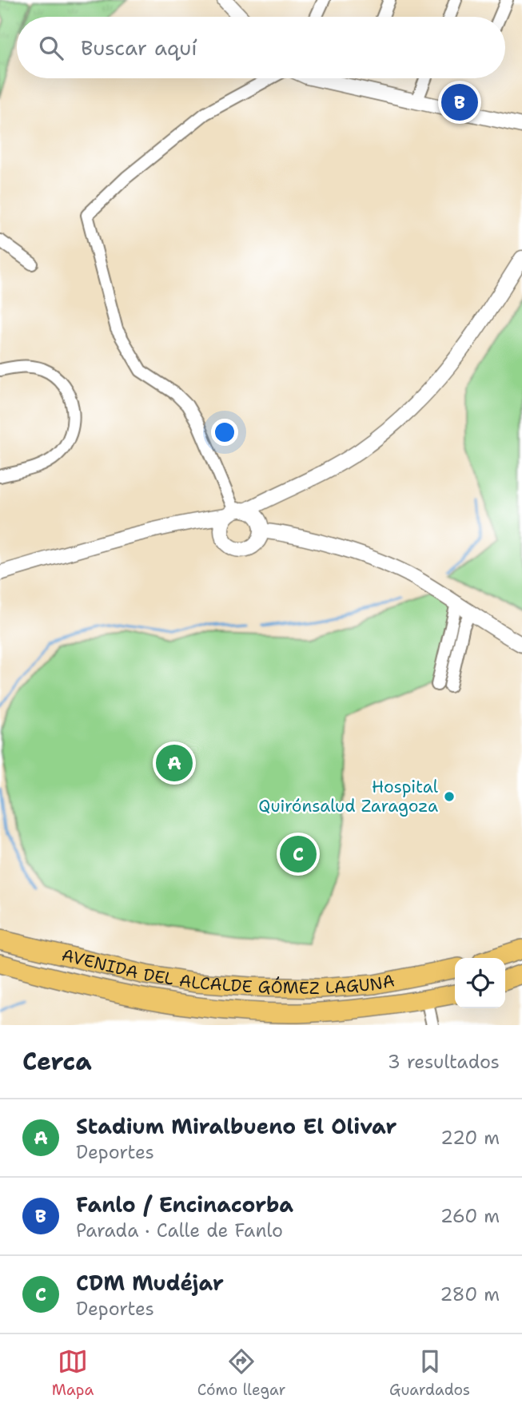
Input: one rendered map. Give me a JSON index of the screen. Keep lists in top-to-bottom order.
{
  "streets": {
    "main road": ["AVENIDA DEL ALCALDE GÓMEZ LAGUNA"]
  },
  "places": ["Hospital Quirónsalud Zaragoza"],
  "page": {
    "search": "Buscar aquí",
    "pins": ["B", "A", "C"],
    "heading": ["Cerca", "3 resultados"],
    "list": [
      {
        "mark": "A",
        "name": "Stadium Miralbueno El Olivar",
        "note": "Deportes",
        "value": "220 m"
      },
      {
        "mark": "B",
        "name": "Fanlo / Encinacorba",
        "note": "Parada · Calle de Fanlo",
        "value": "260 m"
      },
      {
        "mark": "C",
        "name": "CDM Mudéjar",
        "note": "Deportes",
        "value": "280 m"
      }
    ],
    "nav": ["Mapa", "Cómo llegar", "Guardados"]
  }
}
